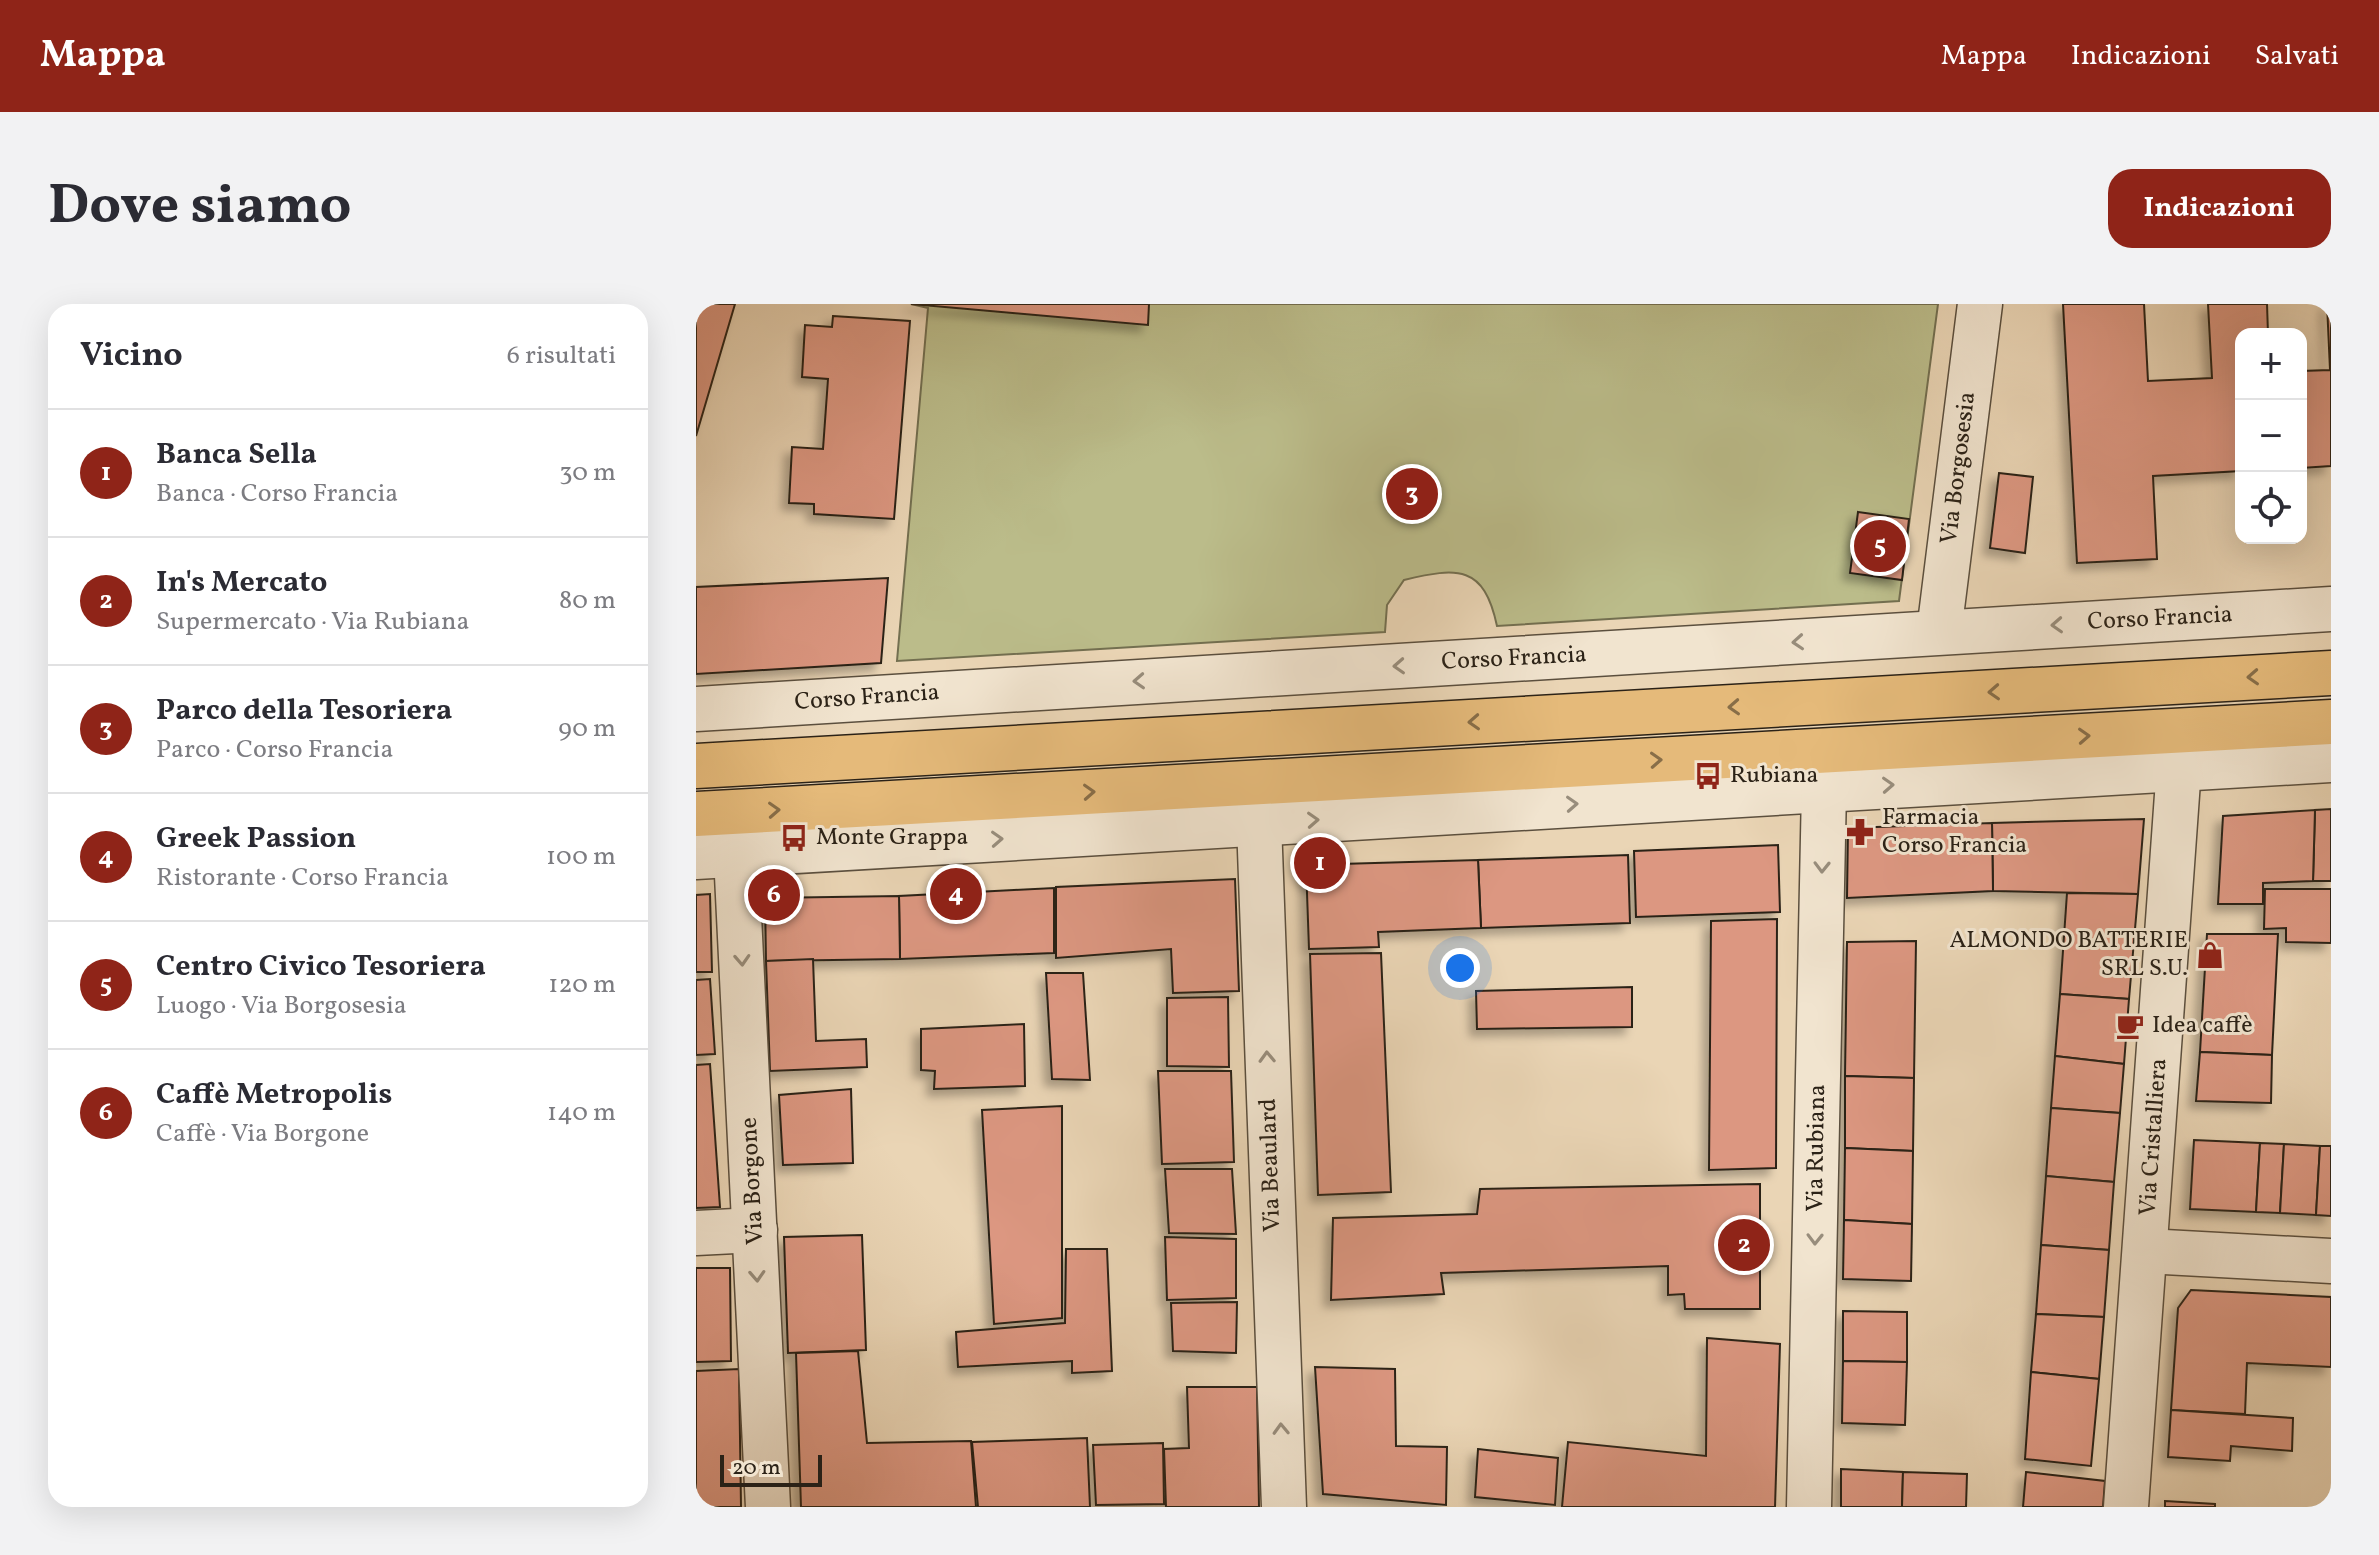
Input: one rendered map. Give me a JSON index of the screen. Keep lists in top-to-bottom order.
{
  "streets": {
    "street": [
      "Via Borgosesia",
      "Corso Francia",
      "Via Cristalliera",
      "Via Rubiana",
      "Via Beaulard",
      "Via Borgone"
    ]
  },
  "crossings": [
    ["Via Borgosesia", "Corso Francia"]
  ],
  "one_way": ["Via Rubiana", "Via Beaulard", "Via Borgone"],
  "places": {
    "bus stop": ["Rubiana", "Monte Grappa"],
    "pharmacy": ["Farmacia Corso Francia"],
    "shop": ["ALMONDO BATTERIE SRL S.U."],
    "cafe": ["Idea caffè"]
  },
  "scale_bar": "20 m",
  "page": {
    "header": "Mappa",
    "nav": ["Mappa", "Indicazioni", "Salvati"],
    "title": "Dove siamo",
    "buttons": "Indicazioni",
    "heading": ["Vicino", "6 risultati"],
    "map_buttons": ["+", "−"],
    "list": [
      {
        "mark": "1",
        "name": "Banca Sella",
        "note": "Banca · Corso Francia",
        "value": "30 m"
      },
      {
        "mark": "2",
        "name": "In's Mercato",
        "note": "Supermercato · Via Rubiana",
        "value": "80 m"
      },
      {
        "mark": "3",
        "name": "Parco della Tesoriera",
        "note": "Parco · Corso Francia",
        "value": "90 m"
      },
      {
        "mark": "4",
        "name": "Greek Passion",
        "note": "Ristorante · Corso Francia",
        "value": "100 m"
      },
      {
        "mark": "5",
        "name": "Centro Civico Tesoriera",
        "note": "Luogo · Via Borgosesia",
        "value": "120 m"
      },
      {
        "mark": "6",
        "name": "Caffè Metropolis",
        "note": "Caffè · Via Borgone",
        "value": "140 m"
      }
    ],
    "pins": [
      "3",
      "5",
      "1",
      "4",
      "6",
      "2"
    ],
    "scale": "20 m"
  }
}
